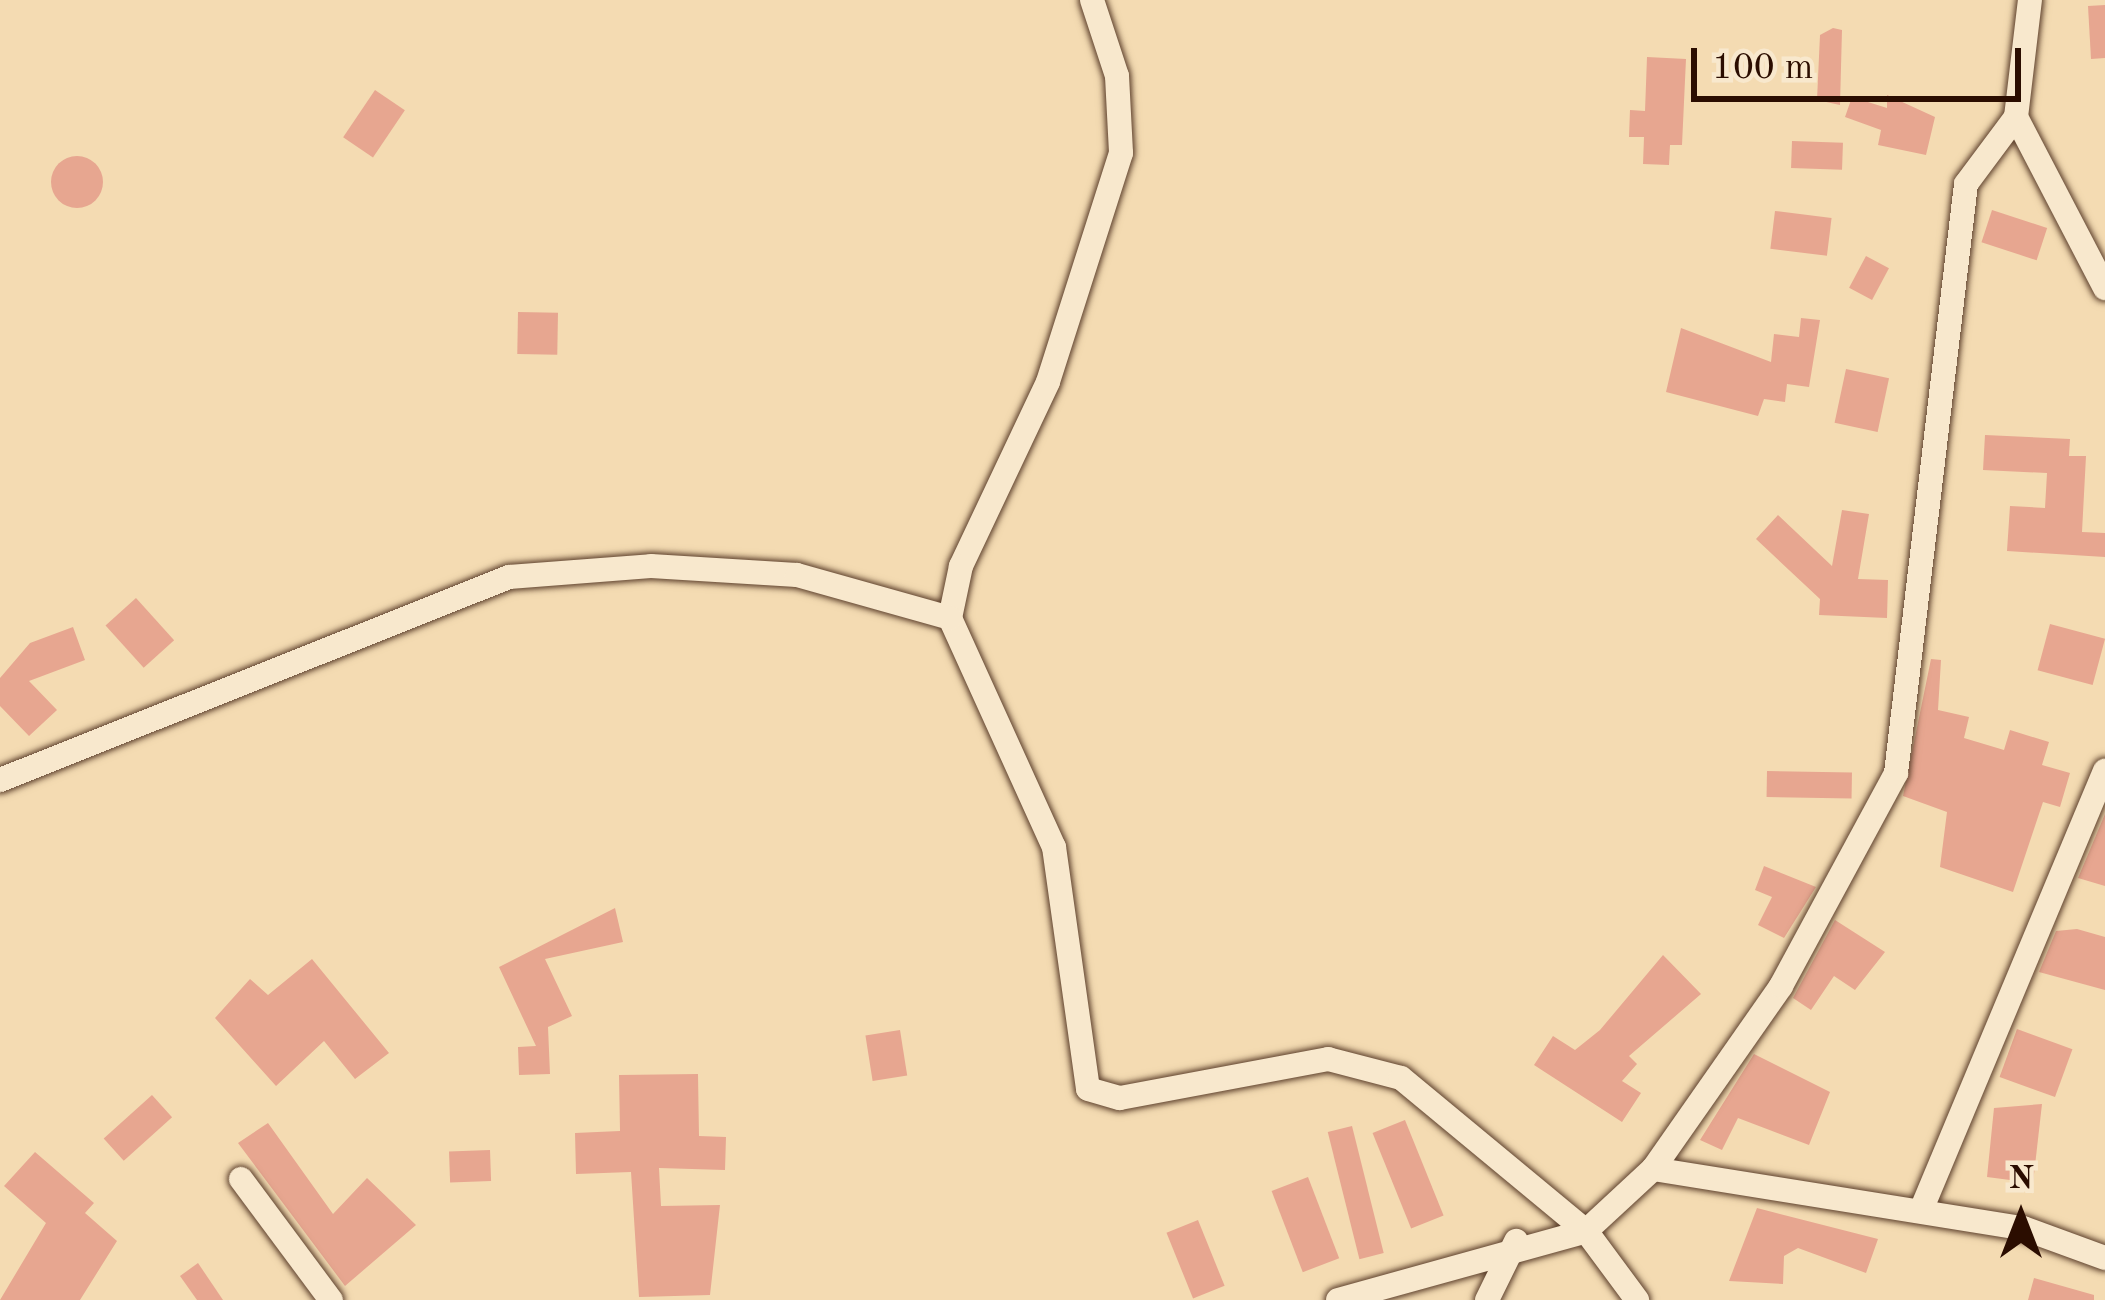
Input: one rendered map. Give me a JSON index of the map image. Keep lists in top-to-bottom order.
{
  "scale_bar": "100 m",
  "north": "top"
}
